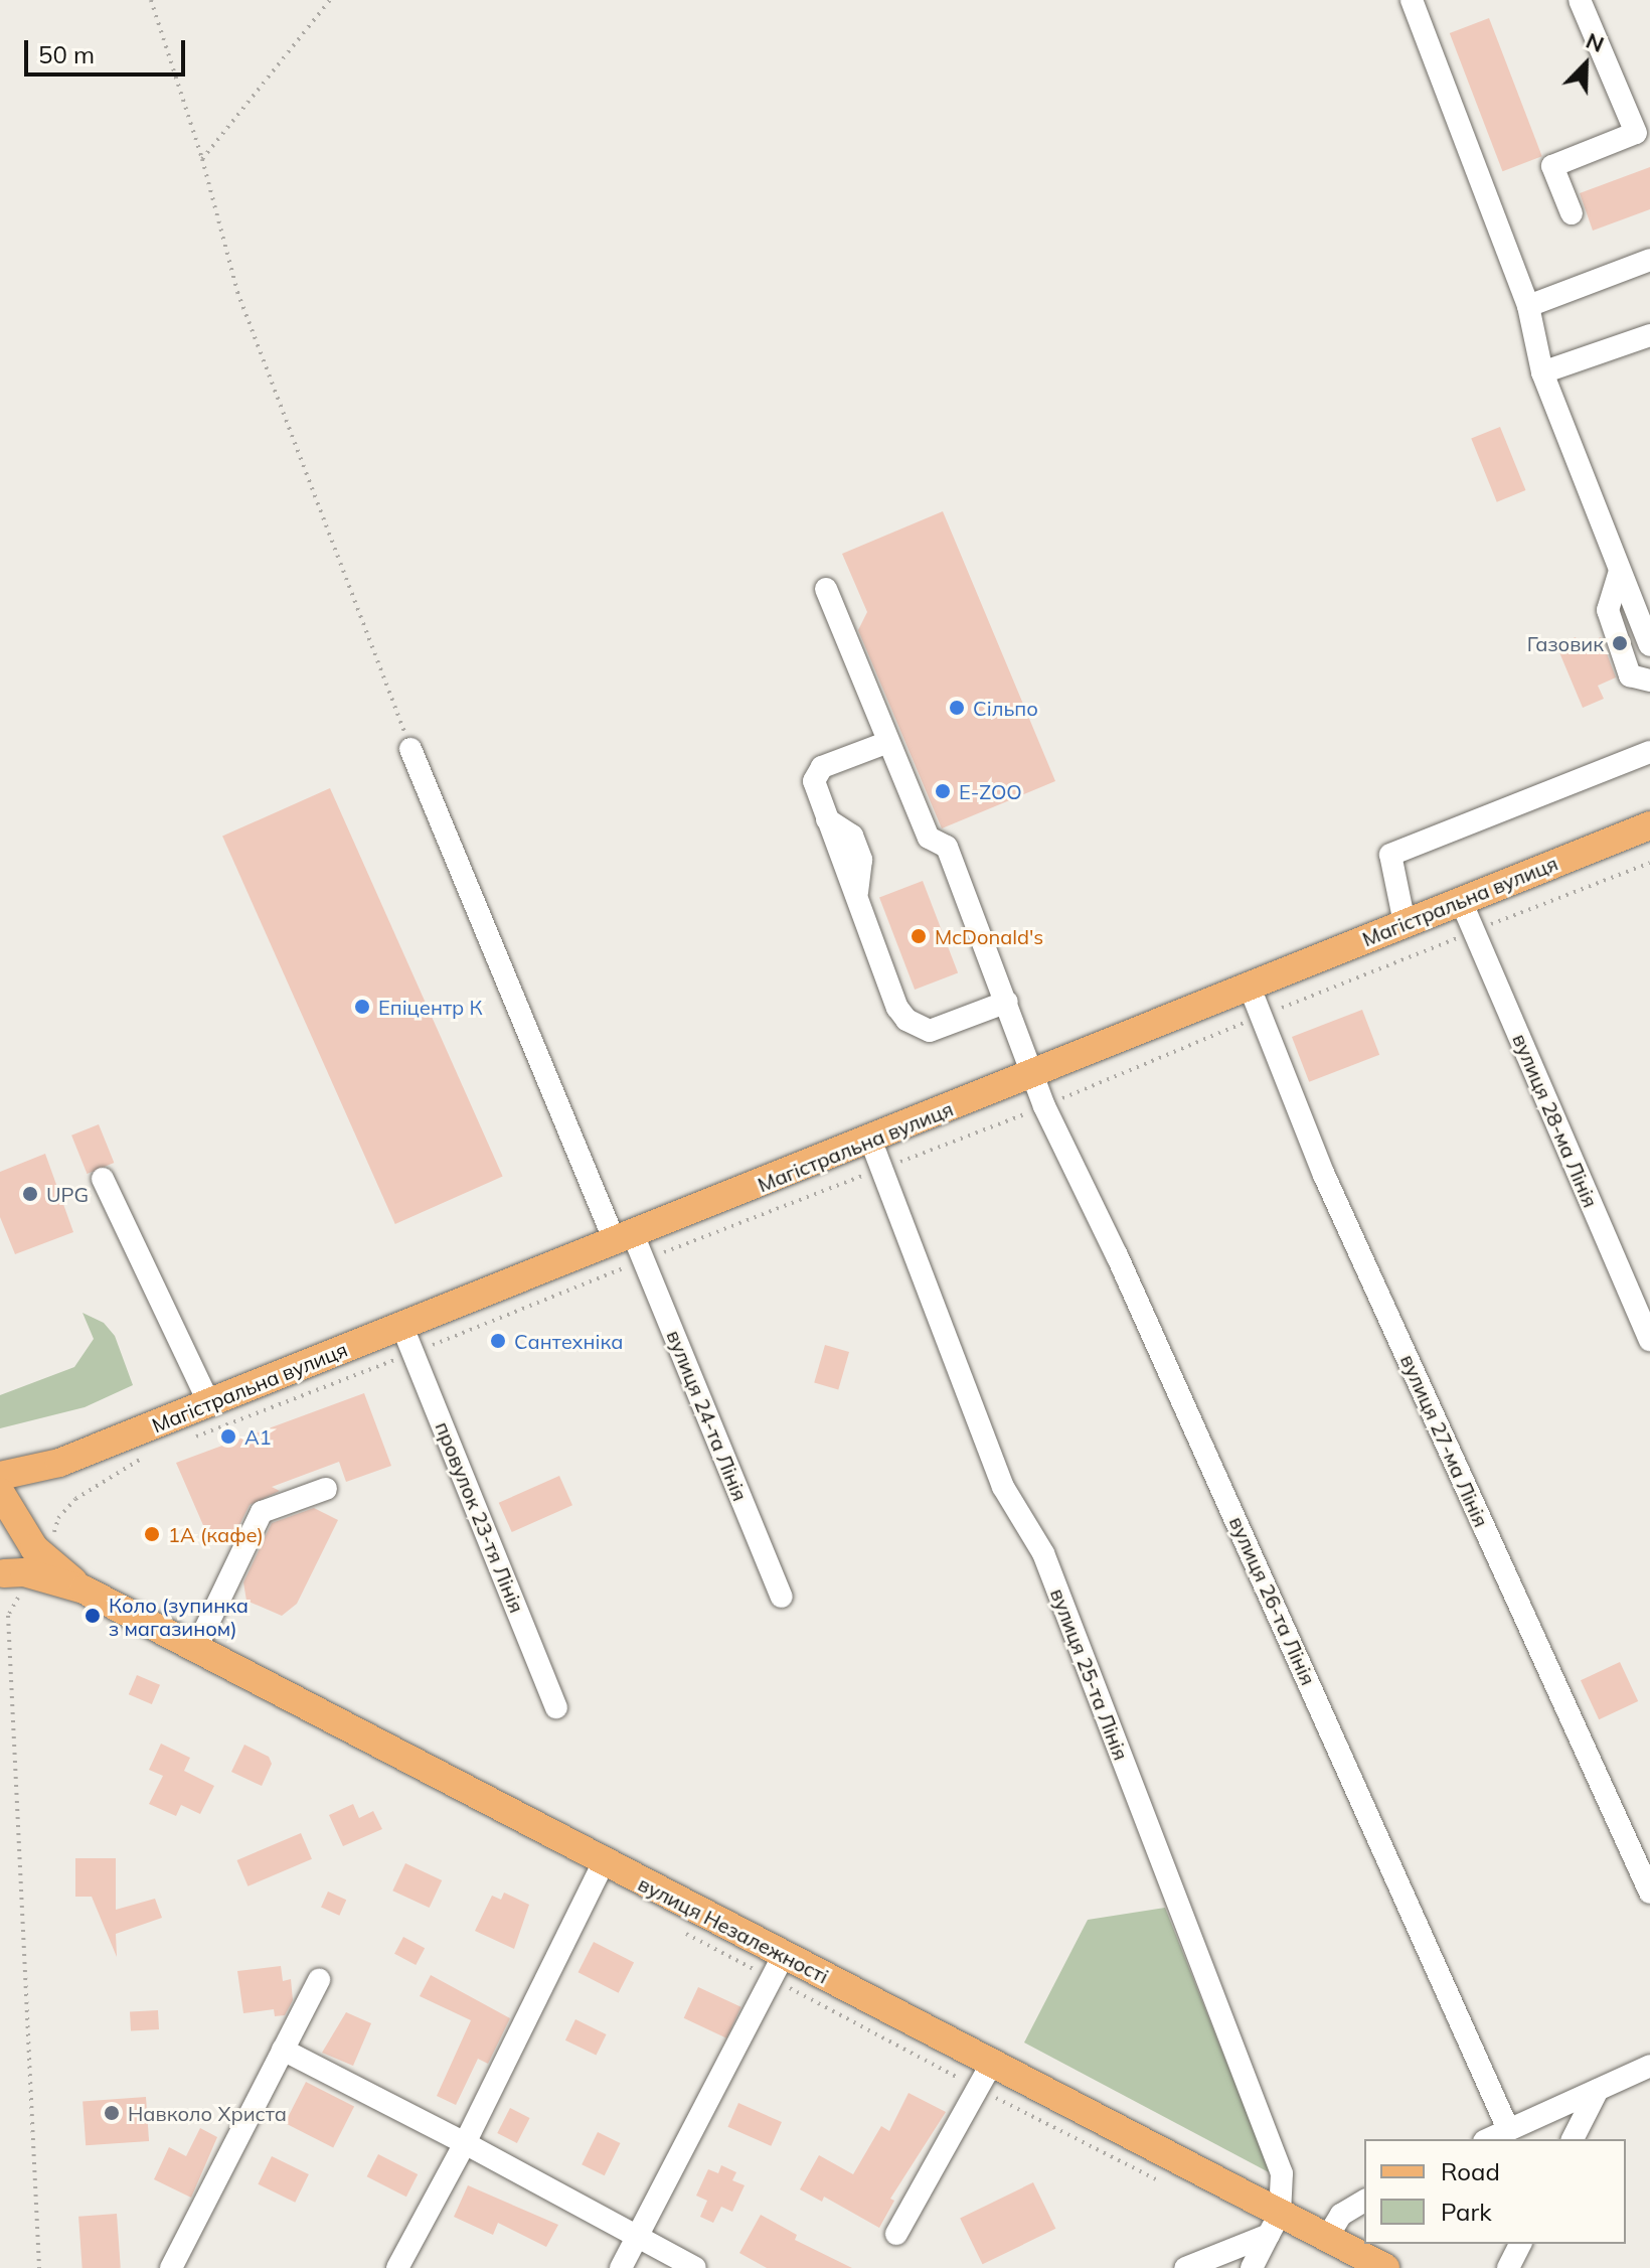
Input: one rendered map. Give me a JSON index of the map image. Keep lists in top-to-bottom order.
{
  "streets": {
    "main road": ["Магістральна вулиця", "вулиця Незалежності"],
    "street": [
      "вулиця 28-ма Лінія",
      "вулиця 24-та Лінія",
      "вулиця 27-ма Лінія",
      "провулок 23-тя Лінія",
      "вулиця 26-та Лінія",
      "вулиця 25-та Лінія"
    ]
  },
  "crossings": [
    ["Магістральна вулиця", "вулиця 28-ма Лінія"],
    ["Магістральна вулиця", "вулиця 24-та Лінія"],
    ["Магістральна вулиця", "вулиця 27-ма Лінія"],
    ["Магістральна вулиця", "провулок 23-тя Лінія"],
    ["Магістральна вулиця", "вулиця 26-та Лінія"],
    ["Магістральна вулиця", "вулиця 25-та Лінія"],
    ["вулиця 25-та Лінія", "вулиця Незалежності"]
  ],
  "places": [
    "Газовик",
    "Сільпо",
    "E-ZOO",
    "McDonald's",
    "Епіцентр К",
    "UPG",
    "Сантехніка",
    "А1",
    "1А (кафе)",
    "Коло (зупинка з магазином)",
    "Навколо Христа"
  ],
  "legend": ["Road", "Park"],
  "scale_bar": "50 m",
  "north": "top right"
}
